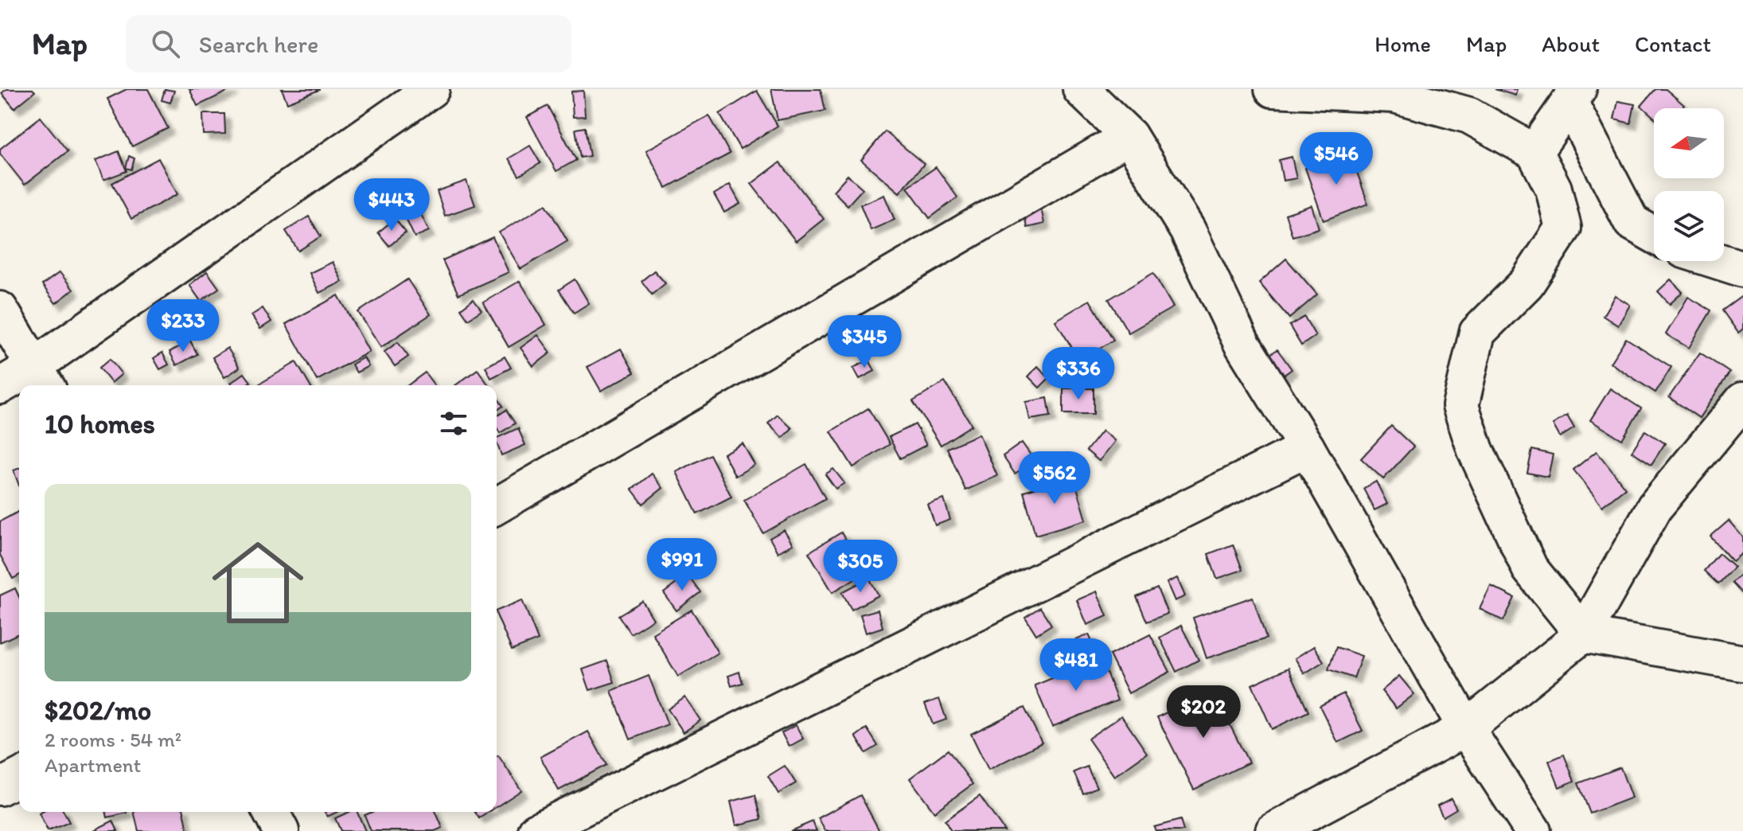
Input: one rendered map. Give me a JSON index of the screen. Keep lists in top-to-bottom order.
{
  "north": "left",
  "page": {
    "header": "Map",
    "search": "Search here",
    "nav": [
      "Home",
      "Map",
      "About",
      "Contact"
    ],
    "price": [
      "$546",
      "$443",
      "$233",
      "$345",
      "$336",
      "$562",
      "$991",
      "$305",
      "$481",
      "$202"
    ],
    "heading": "10 homes",
    "list": [
      {
        "name": "$202/mo",
        "note": "2 rooms · 54 m² · Apartment"
      }
    ]
  }
}
